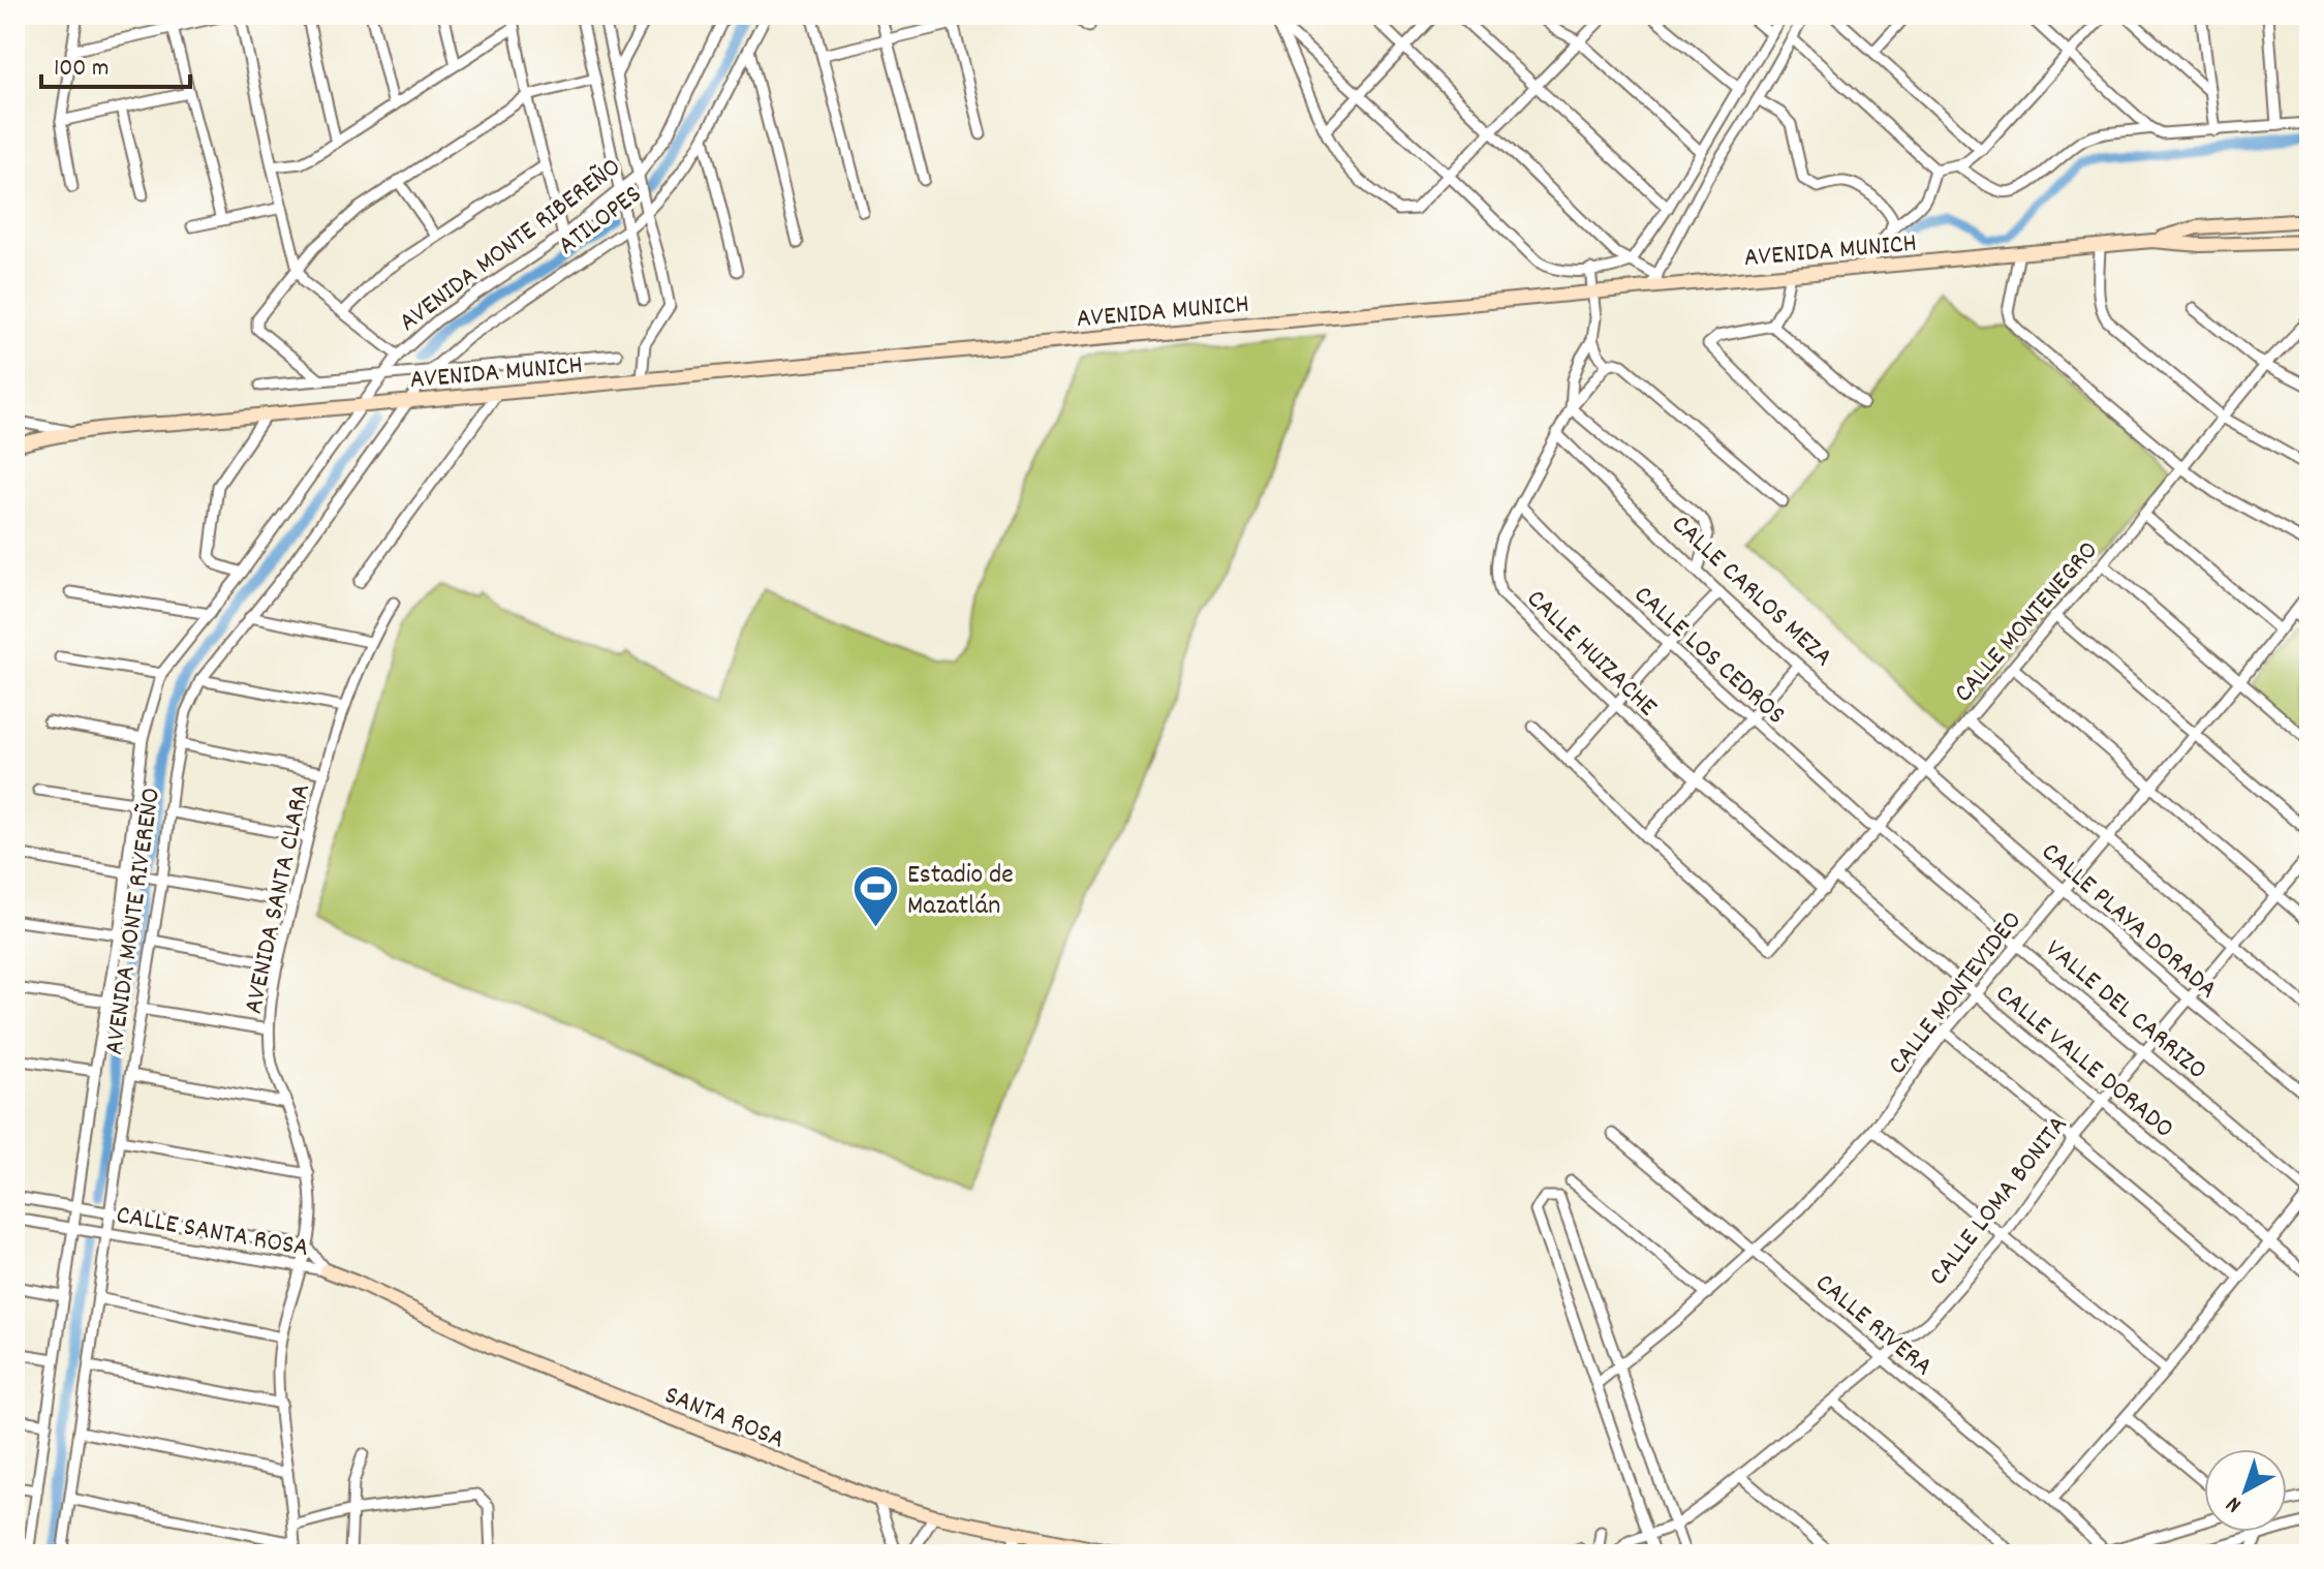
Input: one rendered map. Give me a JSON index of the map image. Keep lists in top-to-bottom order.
{
  "streets": {
    "main road": ["AVENIDA MUNICH", "SANTA ROSA"],
    "street": [
      "ATILOPES",
      "AVENIDA MONTE RIBEREÑO",
      "CALLE CARLOS MEZA",
      "CALLE MONTENEGRO",
      "CALLE HUIZACHE",
      "CALLE LOS CEDROS",
      "AVENIDA SANTA CLARA",
      "CALLE PLAYA DORADA",
      "AVENIDA MONTE RIVEREÑO",
      "CALLE MONTEVIDEO",
      "VALLE DEL CARRIZO",
      "CALLE VALLE DORADO",
      "CALLE LOMA BONITA",
      "CALLE SANTA ROSA",
      "CALLE RIVERA"
    ]
  },
  "crossings": [
    ["ATILOPES", "AVENIDA MONTE RIVEREÑO"],
    ["AVENIDA MONTE RIBEREÑO", "AVENIDA MONTE RIVEREÑO"],
    ["AVENIDA MUNICH", "CALLE HUIZACHE"],
    ["AVENIDA MUNICH", "AVENIDA MONTE RIVEREÑO"],
    ["CALLE CARLOS MEZA", "CALLE MONTENEGRO"],
    ["CALLE CARLOS MEZA", "CALLE HUIZACHE"],
    ["CALLE CARLOS MEZA", "CALLE PLAYA DORADA"],
    ["CALLE MONTENEGRO", "CALLE HUIZACHE"],
    ["CALLE MONTENEGRO", "CALLE LOS CEDROS"],
    ["CALLE MONTENEGRO", "CALLE PLAYA DORADA"],
    ["CALLE MONTENEGRO", "VALLE DEL CARRIZO"],
    ["CALLE MONTENEGRO", "CALLE VALLE DORADO"],
    ["CALLE HUIZACHE", "CALLE LOS CEDROS"],
    ["CALLE LOS CEDROS", "VALLE DEL CARRIZO"],
    ["AVENIDA SANTA CLARA", "CALLE SANTA ROSA"],
    ["CALLE PLAYA DORADA", "CALLE MONTEVIDEO"],
    ["CALLE PLAYA DORADA", "CALLE LOMA BONITA"],
    ["AVENIDA MONTE RIVEREÑO", "CALLE SANTA ROSA"],
    ["CALLE MONTEVIDEO", "VALLE DEL CARRIZO"],
    ["CALLE MONTEVIDEO", "CALLE VALLE DORADO"],
    ["CALLE MONTEVIDEO", "CALLE RIVERA"],
    ["VALLE DEL CARRIZO", "CALLE LOMA BONITA"],
    ["CALLE VALLE DORADO", "CALLE LOMA BONITA"],
    ["CALLE LOMA BONITA", "CALLE RIVERA"],
    ["CALLE SANTA ROSA", "SANTA ROSA"]
  ],
  "places": {
    "sports": ["Estadio de Mazatlán"]
  },
  "scale_bar": "100 m",
  "north": "bottom left"
}
